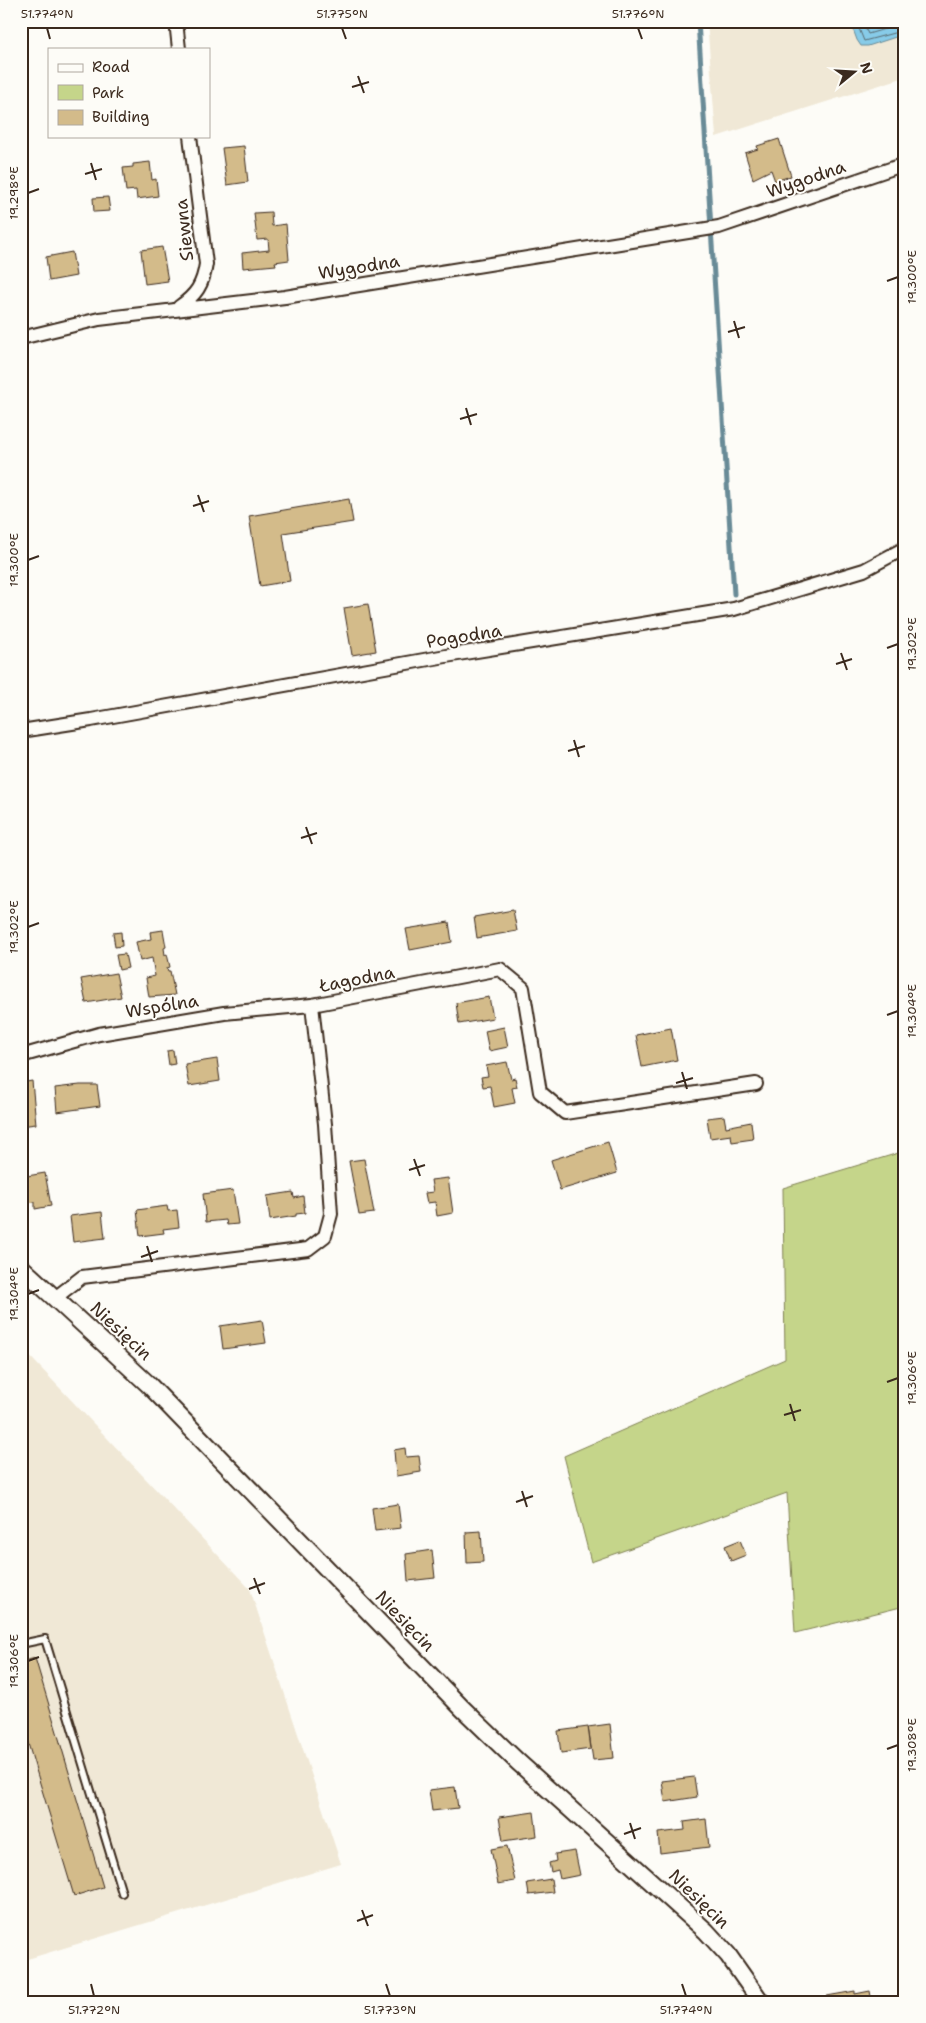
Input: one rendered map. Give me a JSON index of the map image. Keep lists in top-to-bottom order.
{
  "streets": {
    "street": [
      "Wygodna",
      "Siewna",
      "Pogodna",
      "Łagodna",
      "Wspólna",
      "Niesięcin"
    ]
  },
  "crossings": [
    ["Wygodna", "Siewna"],
    ["Łagodna", "Wspólna"],
    ["Łagodna", "Niesięcin"]
  ],
  "legend": ["Road", "Park", "Building"],
  "north": "right",
  "coordinates": [
    "51.774°N",
    "51.775°N",
    "51.776°N",
    "19.298°E",
    "19.300°E",
    "19.302°E",
    "19.304°E",
    "19.306°E",
    "19.308°E",
    "51.772°N",
    "51.773°N"
  ]
}
